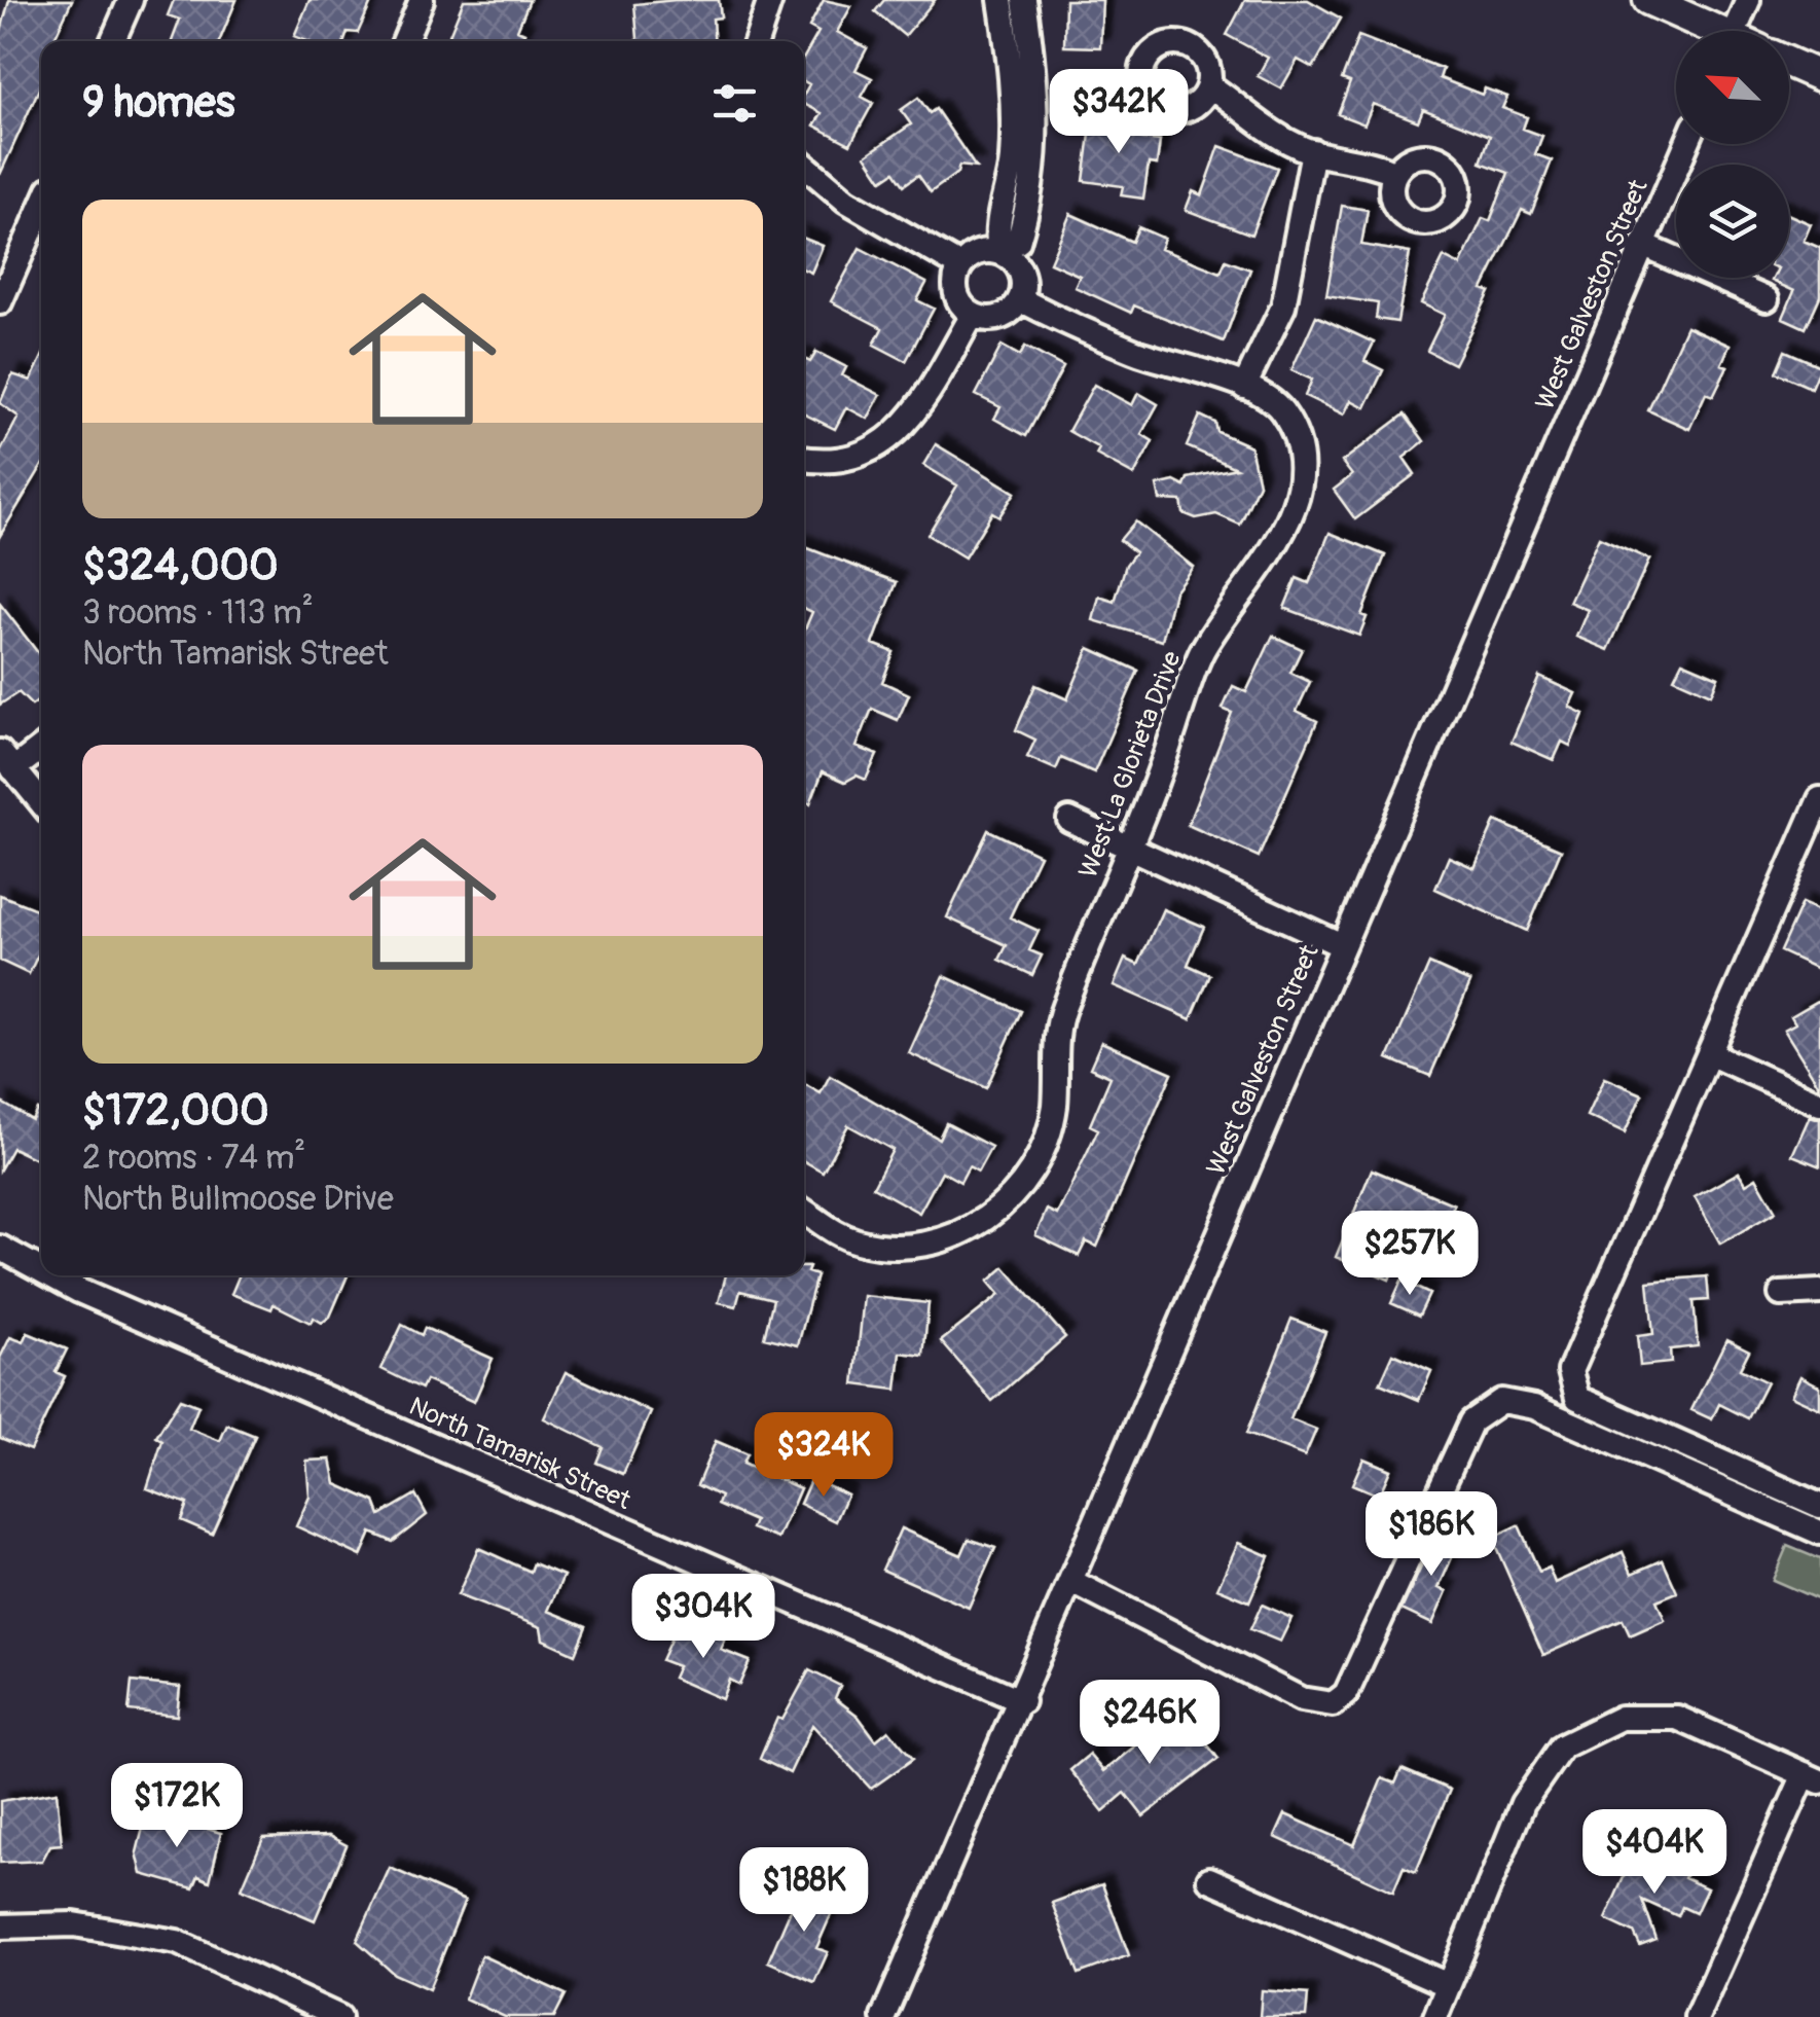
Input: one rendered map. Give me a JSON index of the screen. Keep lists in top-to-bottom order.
{
  "streets": {
    "street": ["West Galveston Street", "West La Glorieta Drive", "North Tamarisk Street"]
  },
  "crossings": [
    ["West Galveston Street", "North Tamarisk Street"]
  ],
  "north": "top left",
  "page": {
    "heading": "9 homes",
    "price": [
      "$342K",
      "$257K",
      "$324K",
      "$186K",
      "$304K",
      "$246K",
      "$172K",
      "$404K",
      "$188K"
    ],
    "list": [
      {
        "name": "$324,000",
        "note": "3 rooms · 113 m² · North Tamarisk Street"
      },
      {
        "name": "$172,000",
        "note": "2 rooms · 74 m² · North Bullmoose Drive"
      }
    ]
  }
}
